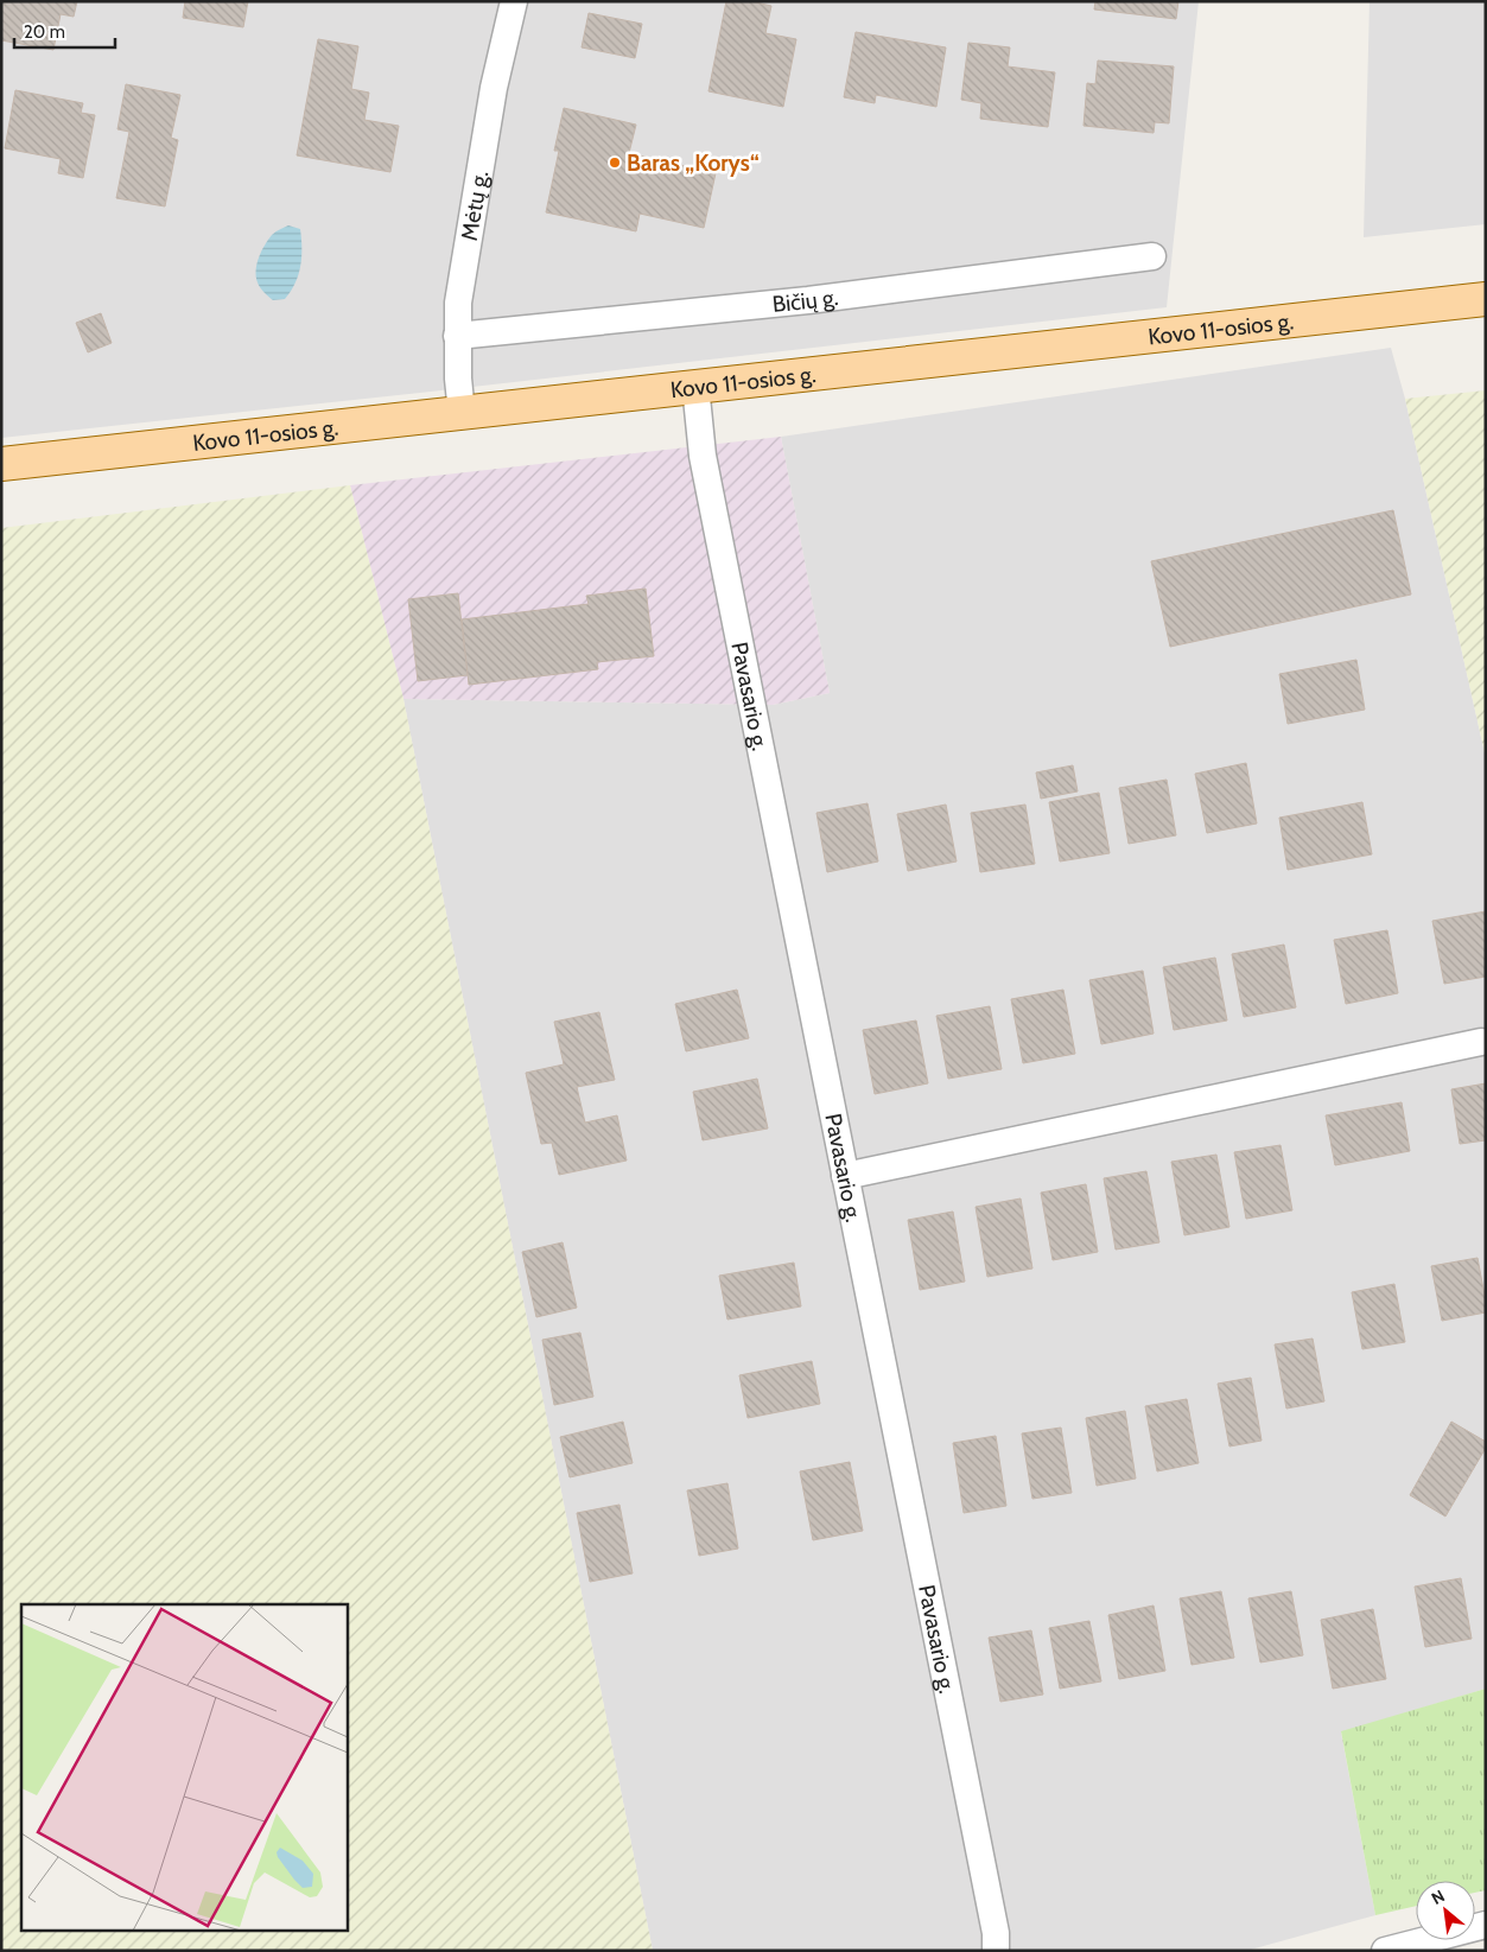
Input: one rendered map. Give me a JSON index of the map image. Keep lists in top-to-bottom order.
{
  "streets": {
    "main road": ["Kovo 11-osios g."],
    "street": ["Mėtų g.", "Bičių g.", "Pavasario g."]
  },
  "crossings": [
    ["Mėtų g.", "Bičių g."],
    ["Mėtų g.", "Kovo 11-osios g."],
    ["Kovo 11-osios g.", "Pavasario g."]
  ],
  "places": ["Baras „Korys“"],
  "scale_bar": "20 m",
  "north": "top left"
}
